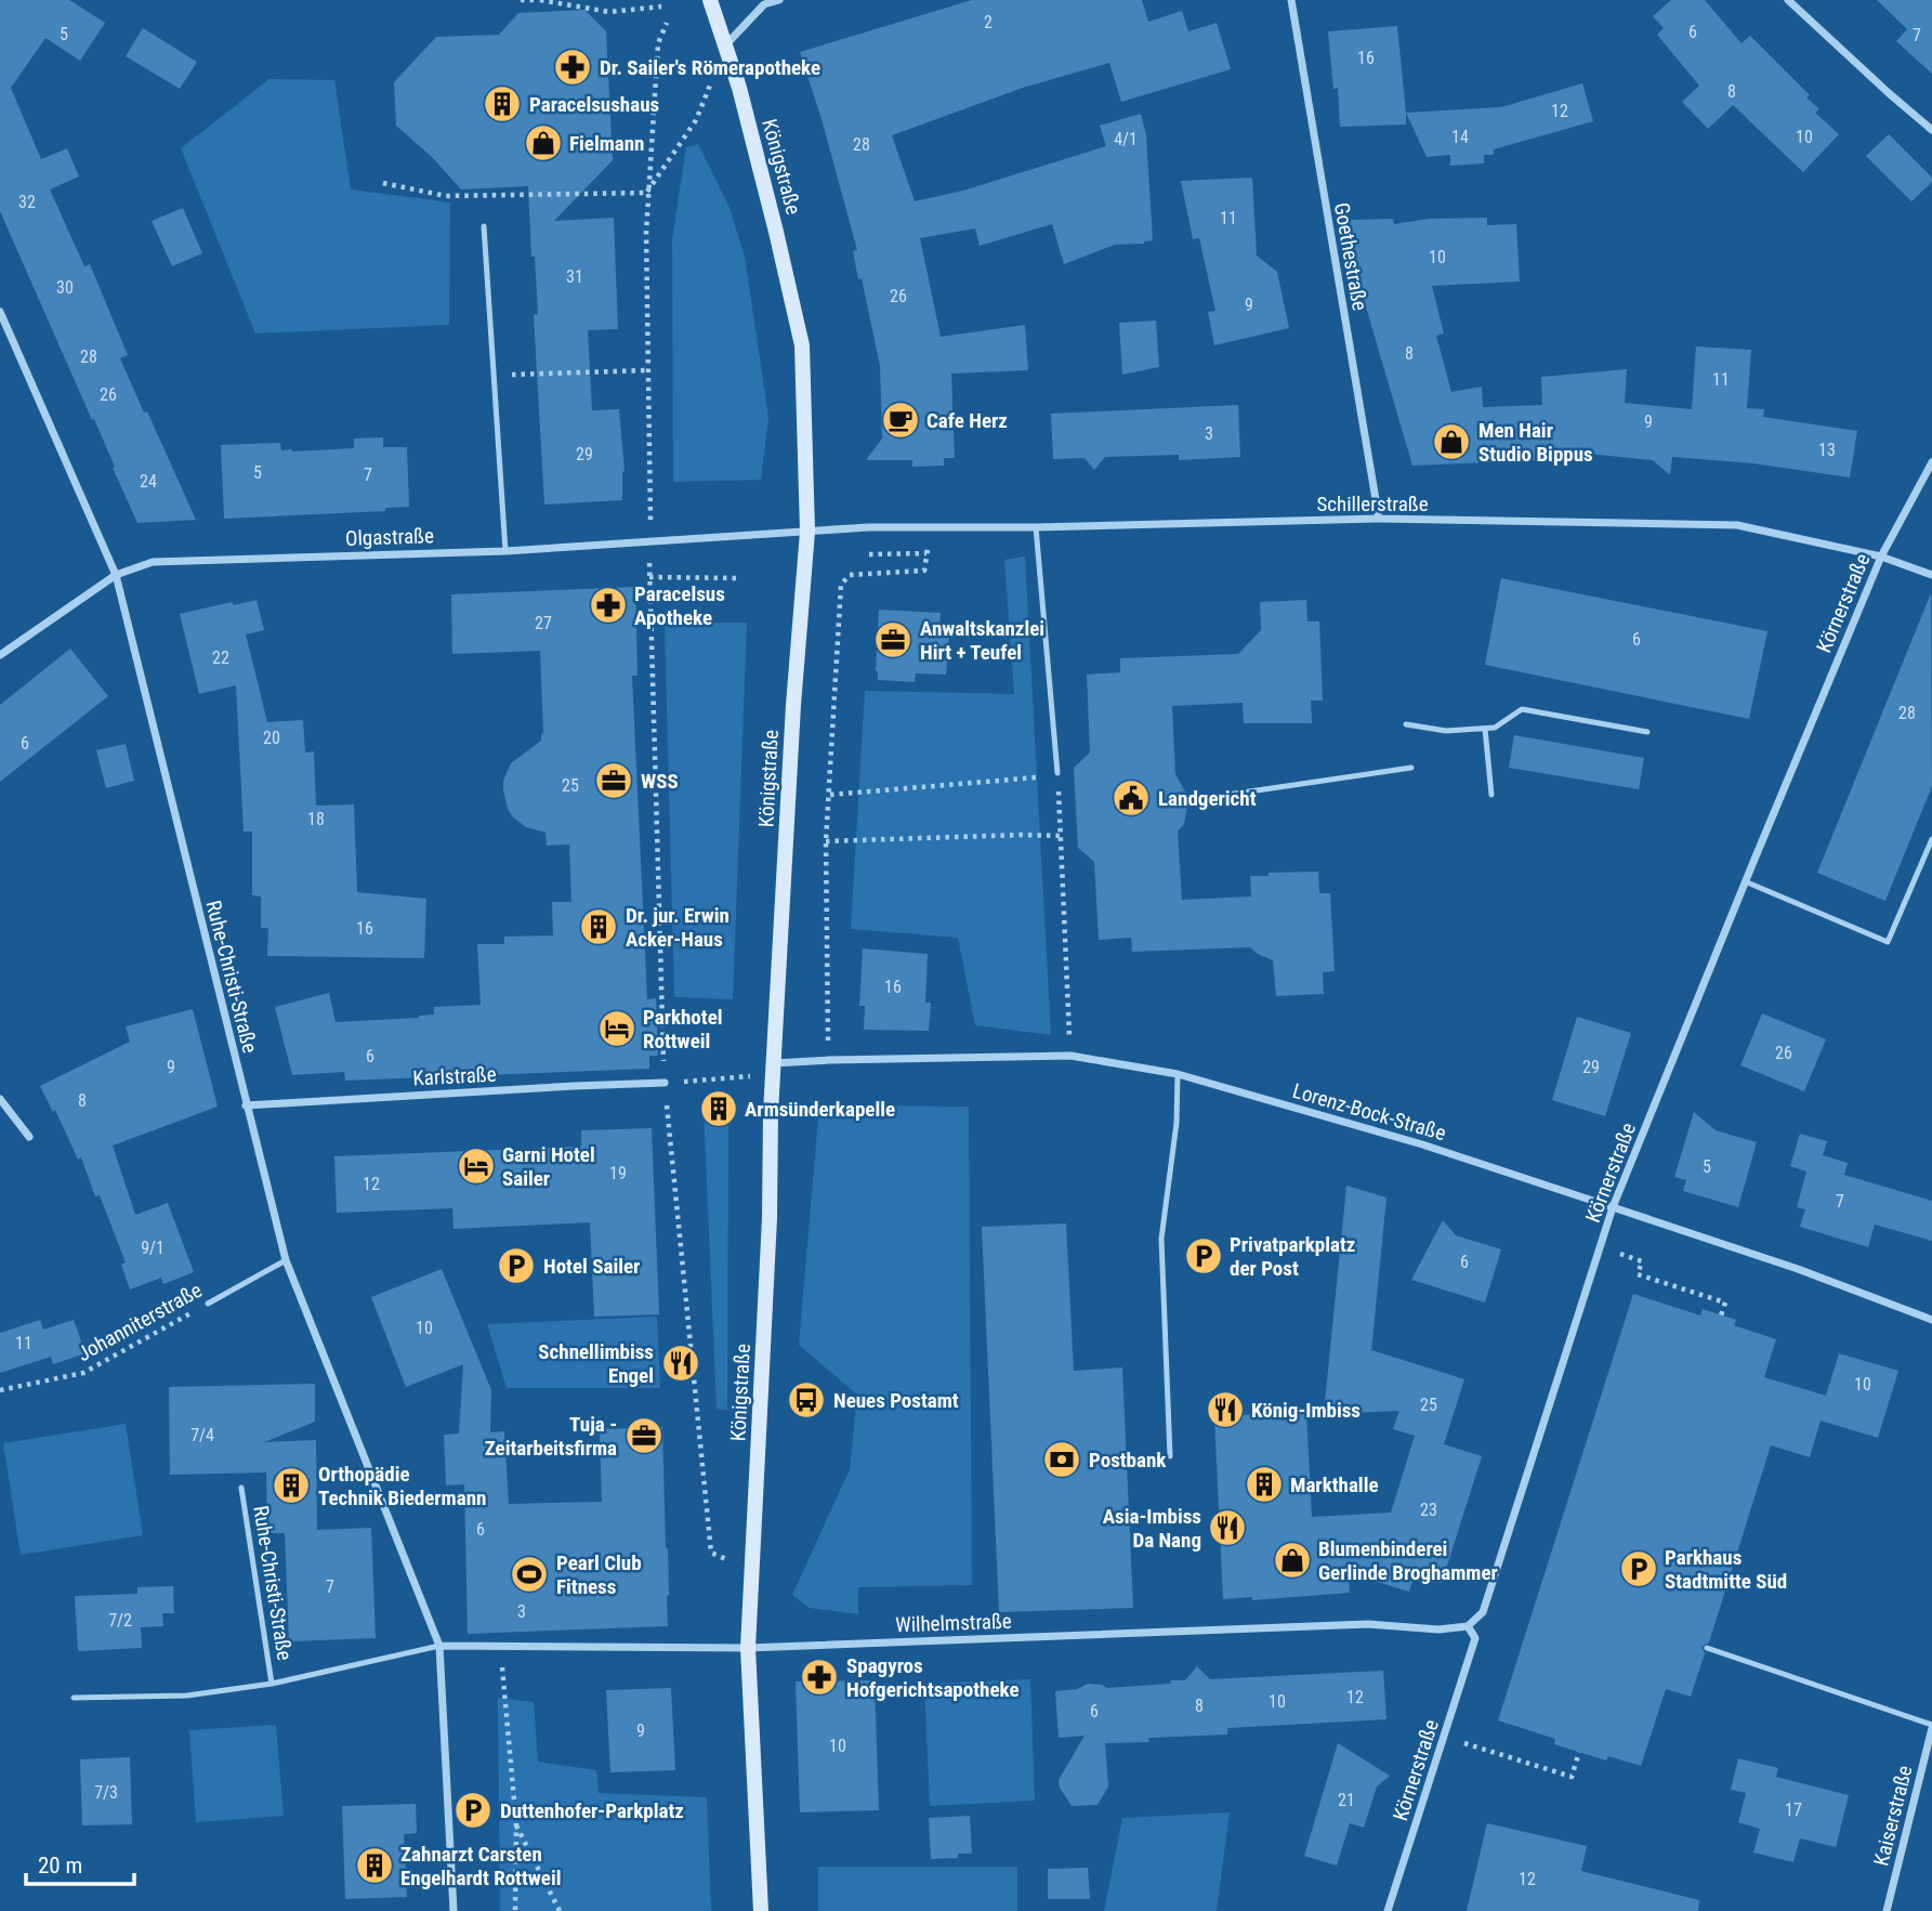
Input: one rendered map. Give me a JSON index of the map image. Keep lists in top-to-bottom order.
{
  "streets": {
    "street": [
      "Königstraße",
      "Goethestraße",
      "Schillerstraße",
      "Olgastraße",
      "Körnerstraße",
      "Ruhe-Christi-Straße",
      "Karlstraße",
      "Lorenz-Bock-Straße",
      "Wilhelmstraße",
      "Kaiserstraße"
    ],
    "lane": ["Johanniterstraße"]
  },
  "crossings": [
    ["Königstraße", "Schillerstraße"],
    ["Königstraße", "Olgastraße"],
    ["Königstraße", "Karlstraße"],
    ["Königstraße", "Lorenz-Bock-Straße"],
    ["Königstraße", "Wilhelmstraße"],
    ["Goethestraße", "Schillerstraße"],
    ["Schillerstraße", "Olgastraße"],
    ["Schillerstraße", "Körnerstraße"],
    ["Olgastraße", "Ruhe-Christi-Straße"],
    ["Körnerstraße", "Lorenz-Bock-Straße"],
    ["Körnerstraße", "Wilhelmstraße"],
    ["Ruhe-Christi-Straße", "Karlstraße"],
    ["Ruhe-Christi-Straße", "Johanniterstraße"],
    ["Ruhe-Christi-Straße", "Wilhelmstraße"]
  ],
  "places": {
    "pharmacy": ["Dr. Sailer's Römerapotheke", "Paracelsus Apotheke", "Spagyros Hofgerichtsapotheke"],
    "building": [
      "Paracelsushaus",
      "Dr. jur. Erwin Acker-Haus",
      "Armsünderkapelle",
      "Markthalle",
      "Orthopädie Technik Biedermann",
      "Zahnarzt Carsten Engelhardt Rottweil"
    ],
    "shop": ["Fielmann", "Men Hair Studio Bippus", "Blumenbinderei Gerlinde Broghammer"],
    "cafe": ["Cafe Herz"],
    "office": ["Anwaltskanzlei Hirt + Teufel", "WSS", "Tuja - Zeitarbeitsfirma"],
    "public building": ["Landgericht"],
    "hotel": ["Parkhotel Rottweil", "Garni Hotel Sailer"],
    "parking": [
      "Privatparkplatz der Post",
      "Hotel Sailer",
      "Parkhaus Stadtmitte Süd",
      "Duttenhofer-Parkplatz"
    ],
    "restaurant": ["Schnellimbiss Engel", "König-Imbiss", "Asia-Imbiss Da Nang"],
    "bus stop": ["Neues Postamt"],
    "bank": ["Postbank"],
    "sports": ["Pearl Club Fitness"]
  },
  "house_numbers": [
    "2",
    "6",
    "5",
    "7",
    "16",
    "8",
    "12",
    "14",
    "10",
    "4/1",
    "28",
    "32",
    "11",
    "10",
    "31",
    "30",
    "26",
    "9",
    "8",
    "28",
    "11",
    "26",
    "9",
    "3",
    "13",
    "29",
    "5",
    "7",
    "24",
    "27",
    "6",
    "22",
    "28",
    "20",
    "6",
    "25",
    "18",
    "16",
    "16",
    "26",
    "6",
    "9",
    "29",
    "8",
    "5",
    "19",
    "12",
    "7",
    "9/1",
    "6",
    "10",
    "11",
    "10",
    "25",
    "7/4",
    "23",
    "6",
    "7",
    "3",
    "7/2",
    "12",
    "10",
    "8",
    "6",
    "9",
    "10",
    "7/3",
    "21",
    "17",
    "12"
  ],
  "scale_bar": "20 m"
}
